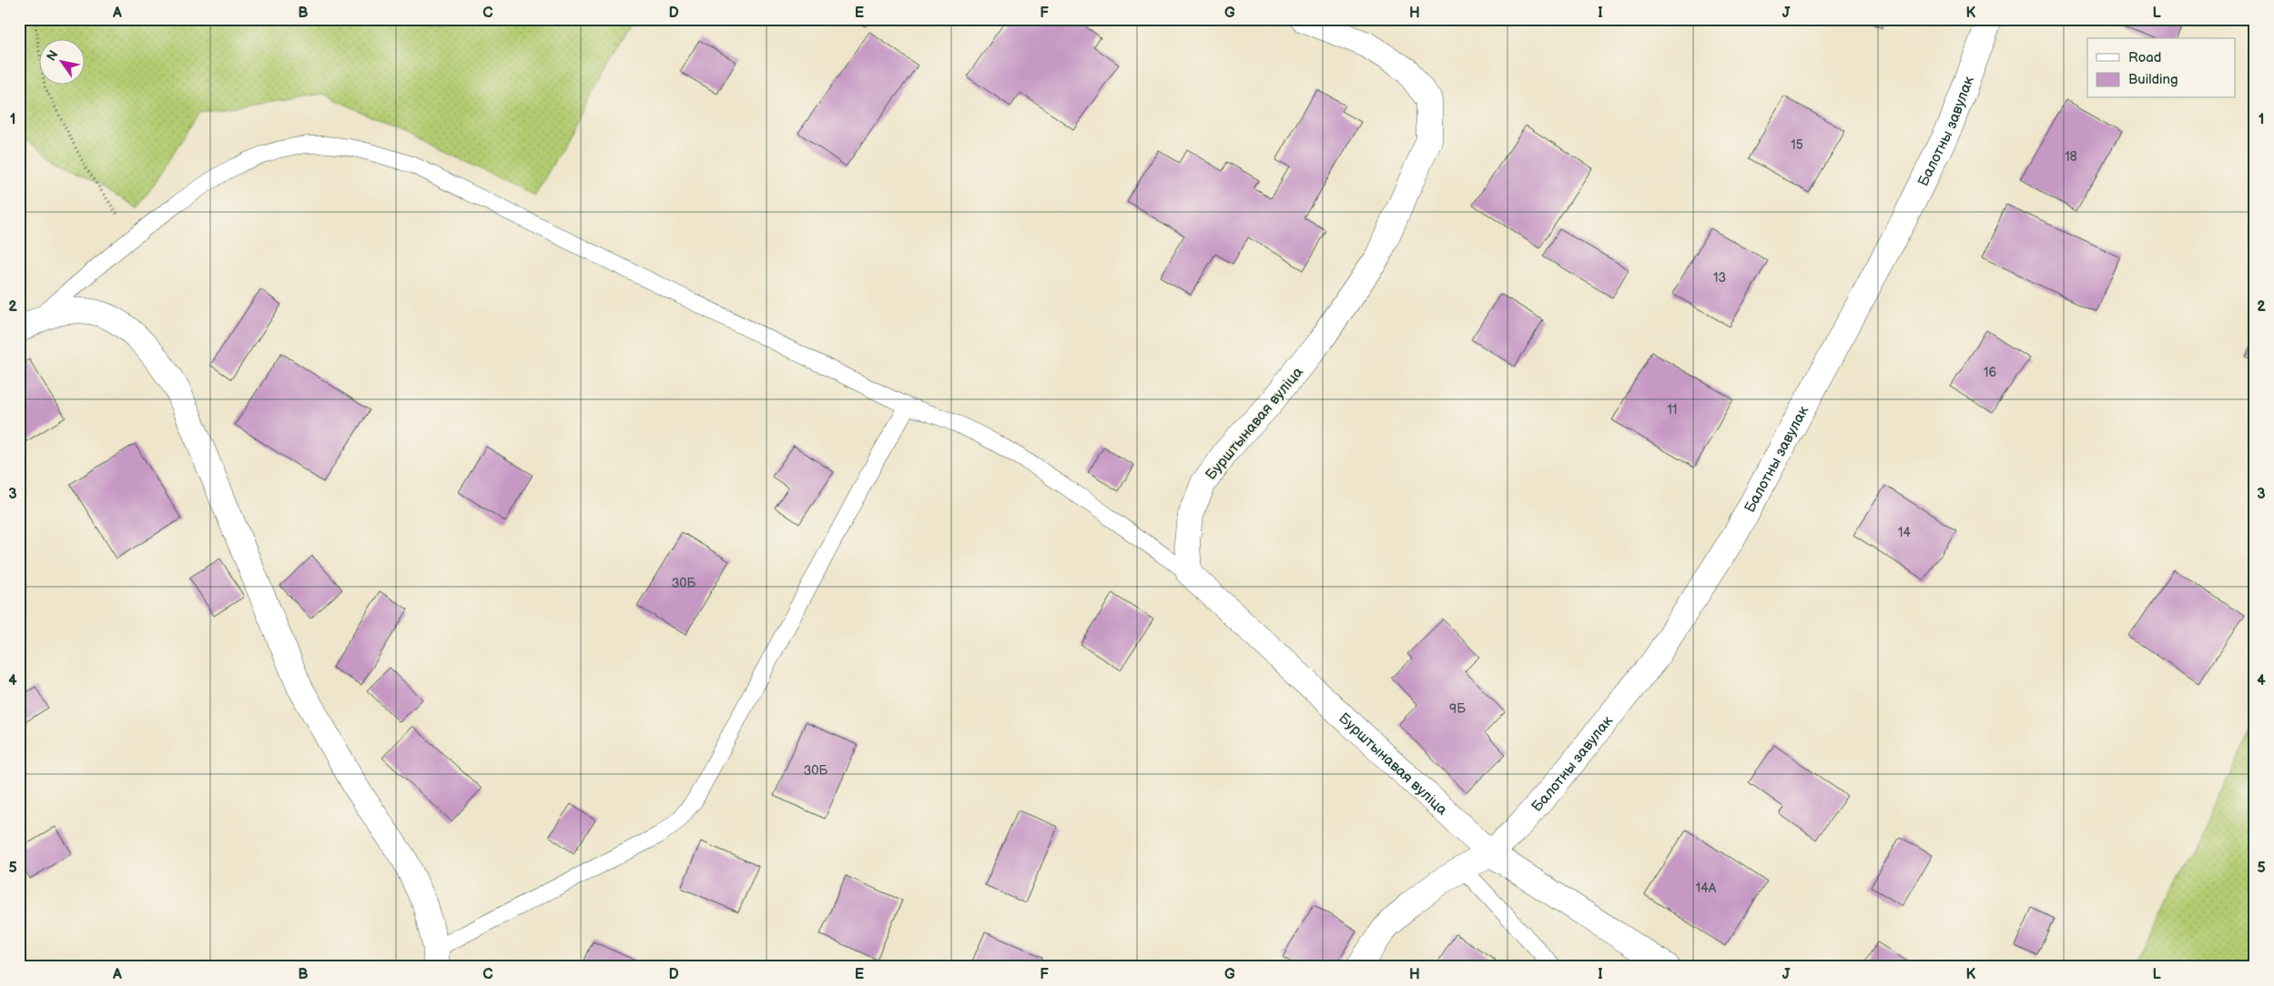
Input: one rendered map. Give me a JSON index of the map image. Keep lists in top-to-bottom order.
{
  "streets": {
    "street": ["Балотны завулак", "Бурштынавая вуліца"]
  },
  "crossings": [
    ["Балотны завулак", "Бурштынавая вуліца"]
  ],
  "house_numbers": [
    "15",
    "18",
    "13",
    "16",
    "11",
    "14",
    "30Б",
    "9Б",
    "30Б",
    "14А"
  ],
  "legend": ["Road", "Building"],
  "north": "top left",
  "grid": {
    "columns": [
      "A",
      "B",
      "C",
      "D",
      "E",
      "F",
      "G",
      "H",
      "I",
      "J",
      "K",
      "L"
    ],
    "rows": [
      "1",
      "2",
      "3",
      "4",
      "5"
    ]
  }
}
